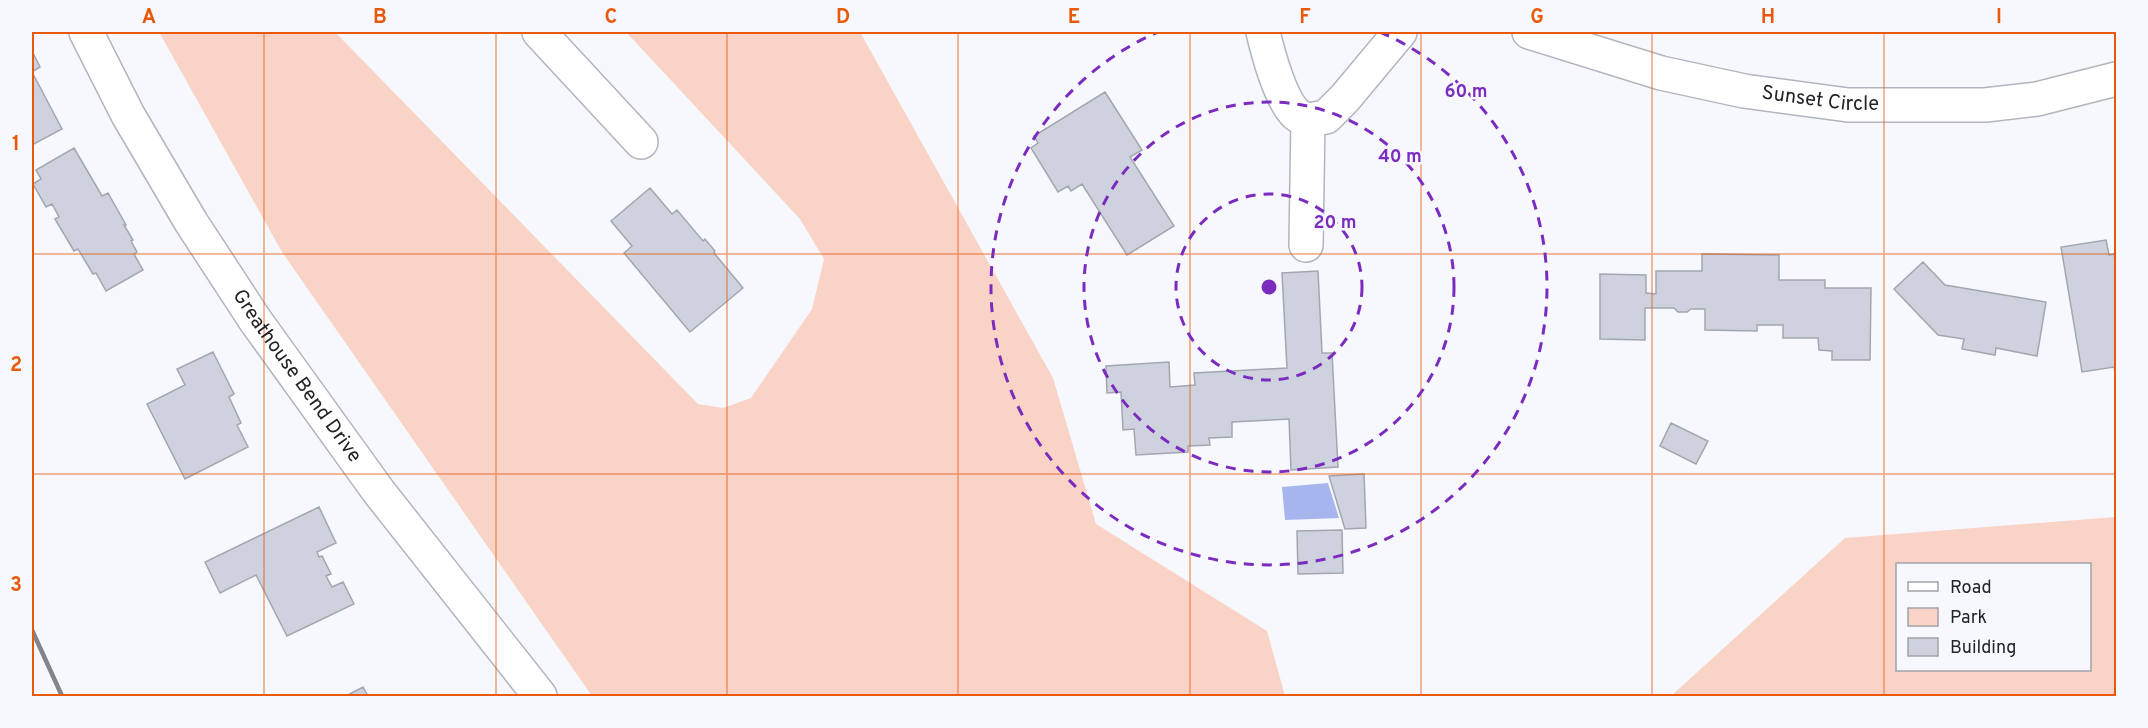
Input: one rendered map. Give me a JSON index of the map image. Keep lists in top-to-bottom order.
{
  "streets": {
    "street": ["Sunset Circle", "Greathouse Bend Drive"]
  },
  "legend": ["Road", "Park", "Building"],
  "grid": {
    "columns": [
      "A",
      "B",
      "C",
      "D",
      "E",
      "F",
      "G",
      "H",
      "I"
    ],
    "rows": ["1", "2", "3"]
  },
  "rings": ["60 m", "40 m", "20 m"]
}
